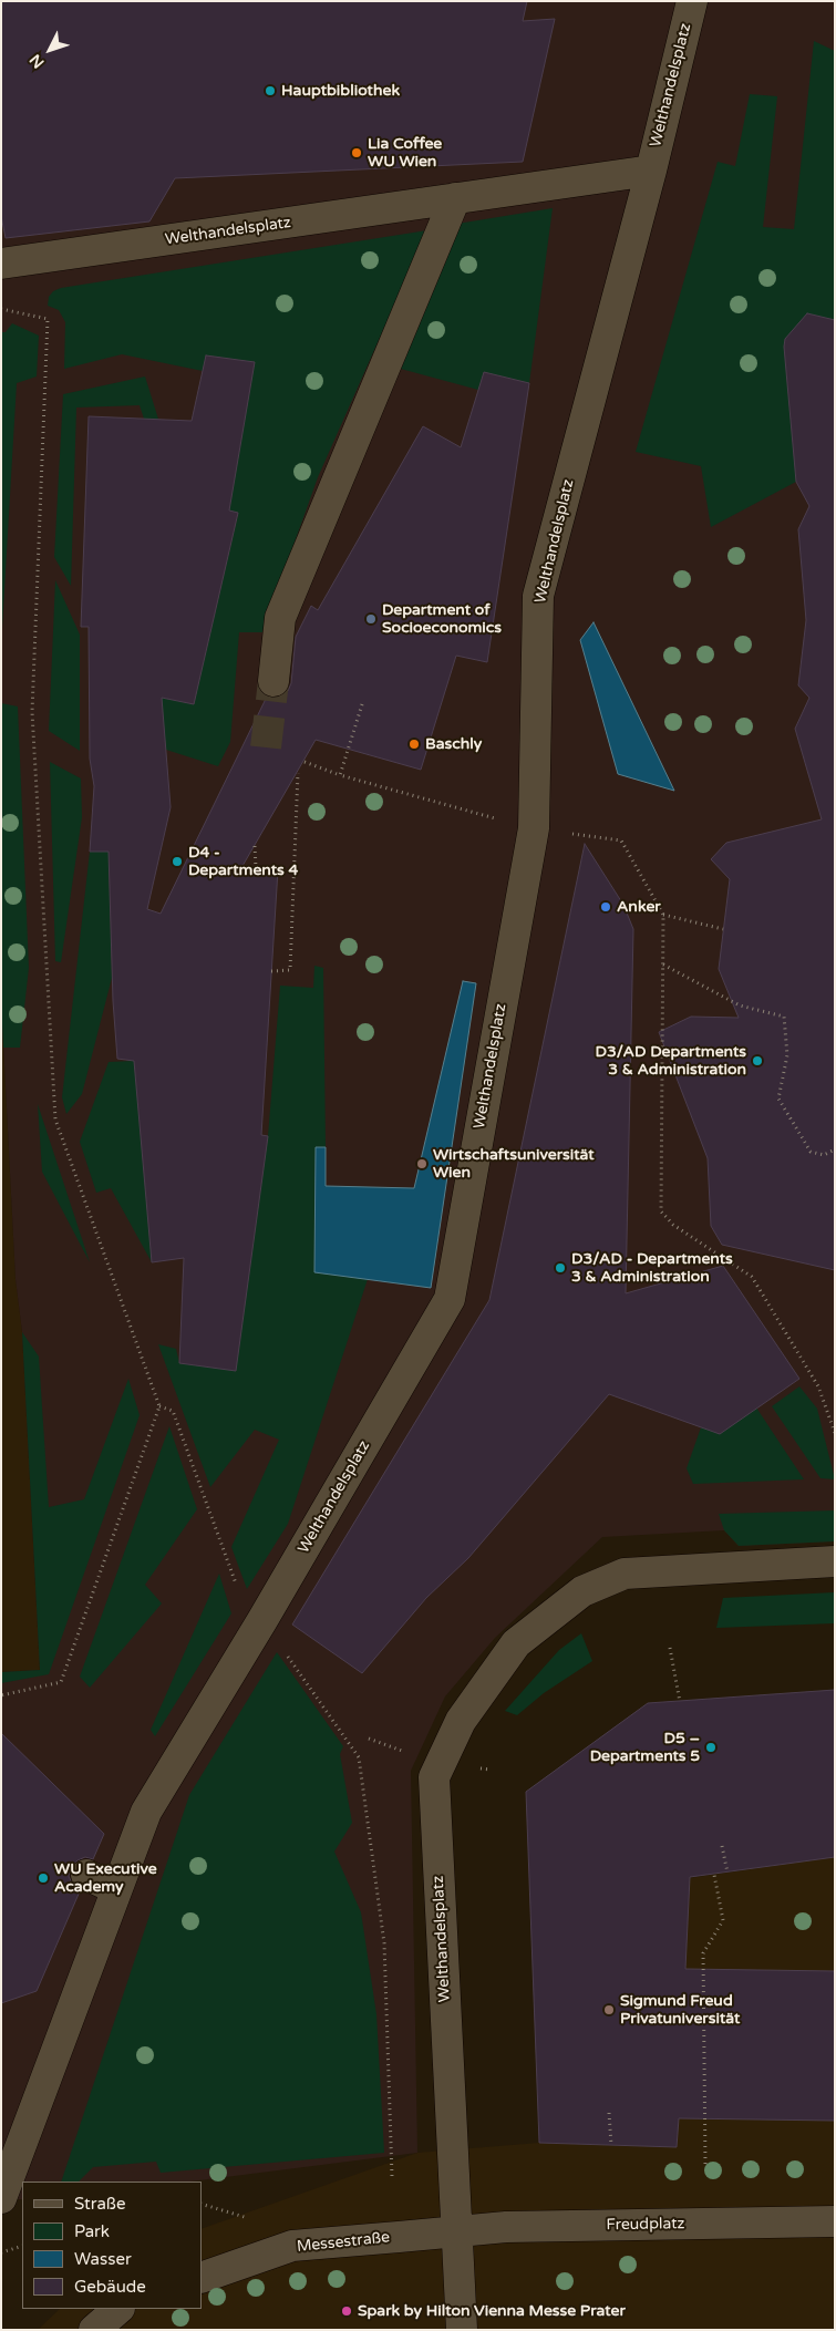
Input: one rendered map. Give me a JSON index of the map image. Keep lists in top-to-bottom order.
{
  "streets": {
    "street": ["Welthandelsplatz", "Freudplatz", "Messestraße"]
  },
  "crossings": [
    ["Welthandelsplatz", "Freudplatz"],
    ["Welthandelsplatz", "Messestraße"],
    ["Freudplatz", "Messestraße"]
  ],
  "places": [
    "Hauptbibliothek",
    "Lia Coffee WU Wien",
    "Department of Socioeconomics",
    "Baschly",
    "D4 - Departments 4",
    "Anker",
    "D3/AD Departments 3 & Administration",
    "Wirtschaftsuniversität Wien",
    "D3/AD - Departments 3 & Administration",
    "D5 – Departments 5",
    "WU Executive Academy",
    "Sigmund Freud Privatuniversität",
    "Spark by Hilton Vienna Messe Prater"
  ],
  "legend": [
    "Straße",
    "Park",
    "Wasser",
    "Gebäude"
  ],
  "north": "bottom left"
}
